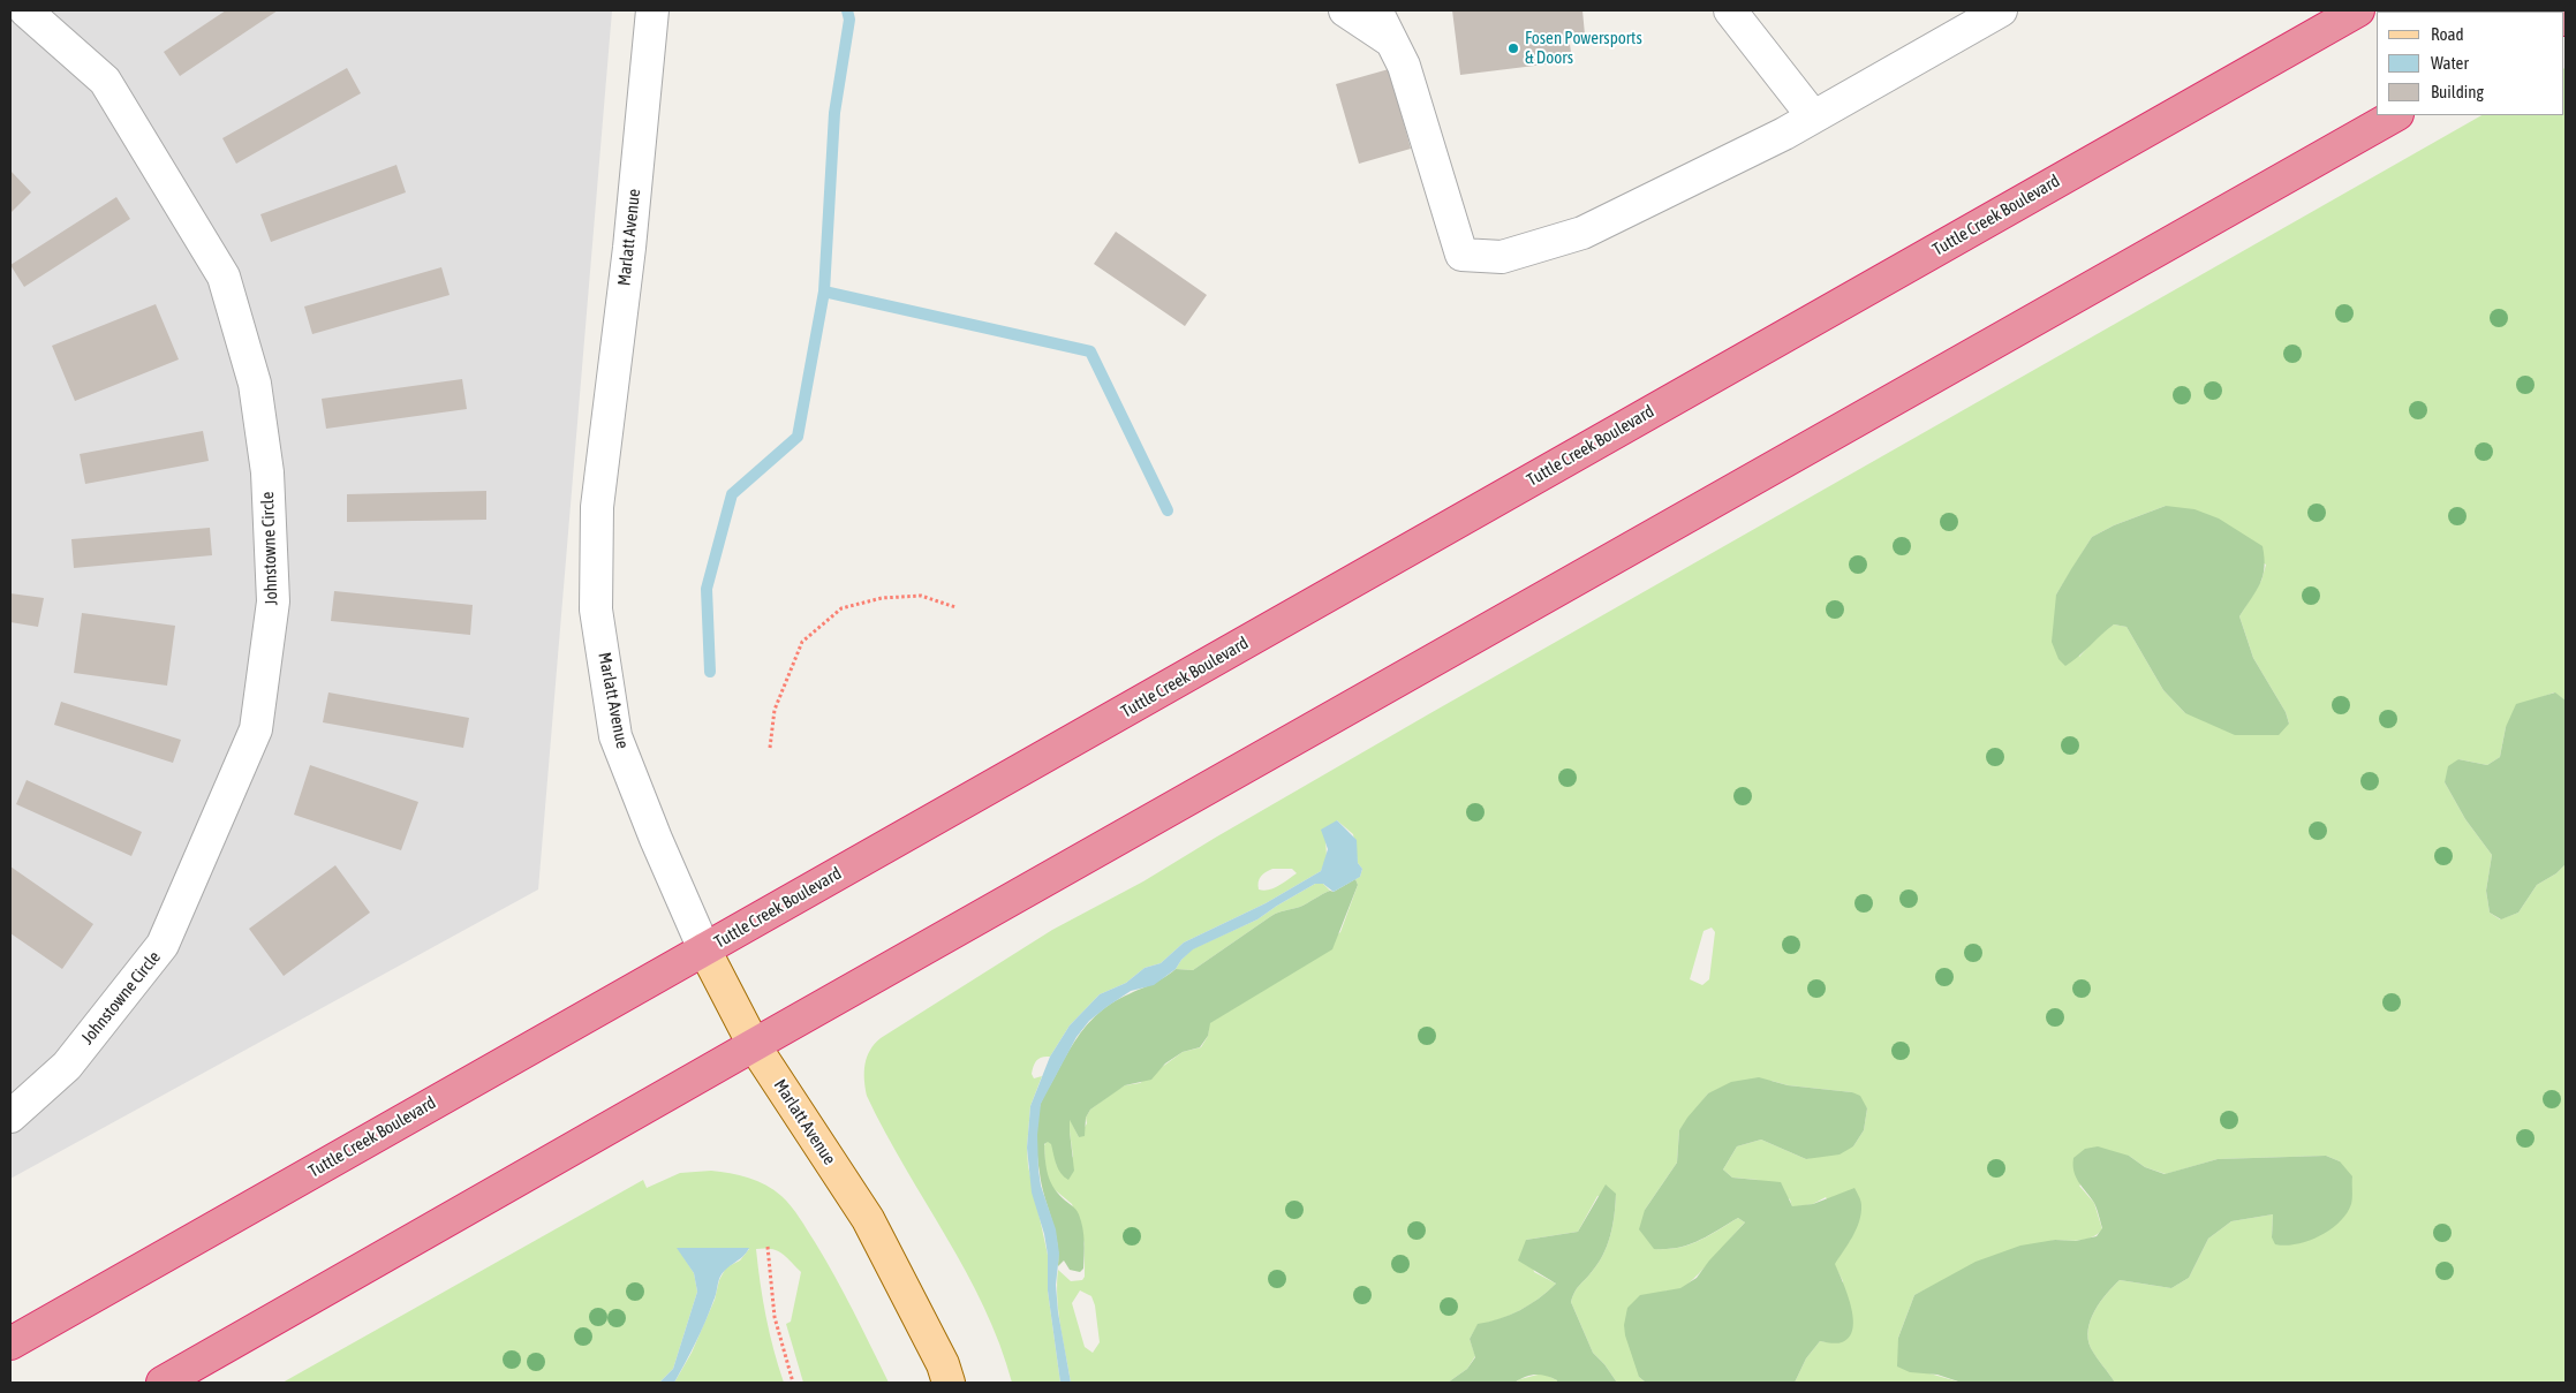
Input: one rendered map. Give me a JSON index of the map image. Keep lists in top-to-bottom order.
{
  "streets": {
    "highway": ["Tuttle Creek Boulevard"],
    "main road": ["Marlatt Avenue"],
    "street": ["Johnstowne Circle"]
  },
  "crossings": [
    ["Tuttle Creek Boulevard", "Marlatt Avenue"]
  ],
  "places": ["Fosen Powersports & Doors"],
  "legend": ["Road", "Water", "Building"]
}
